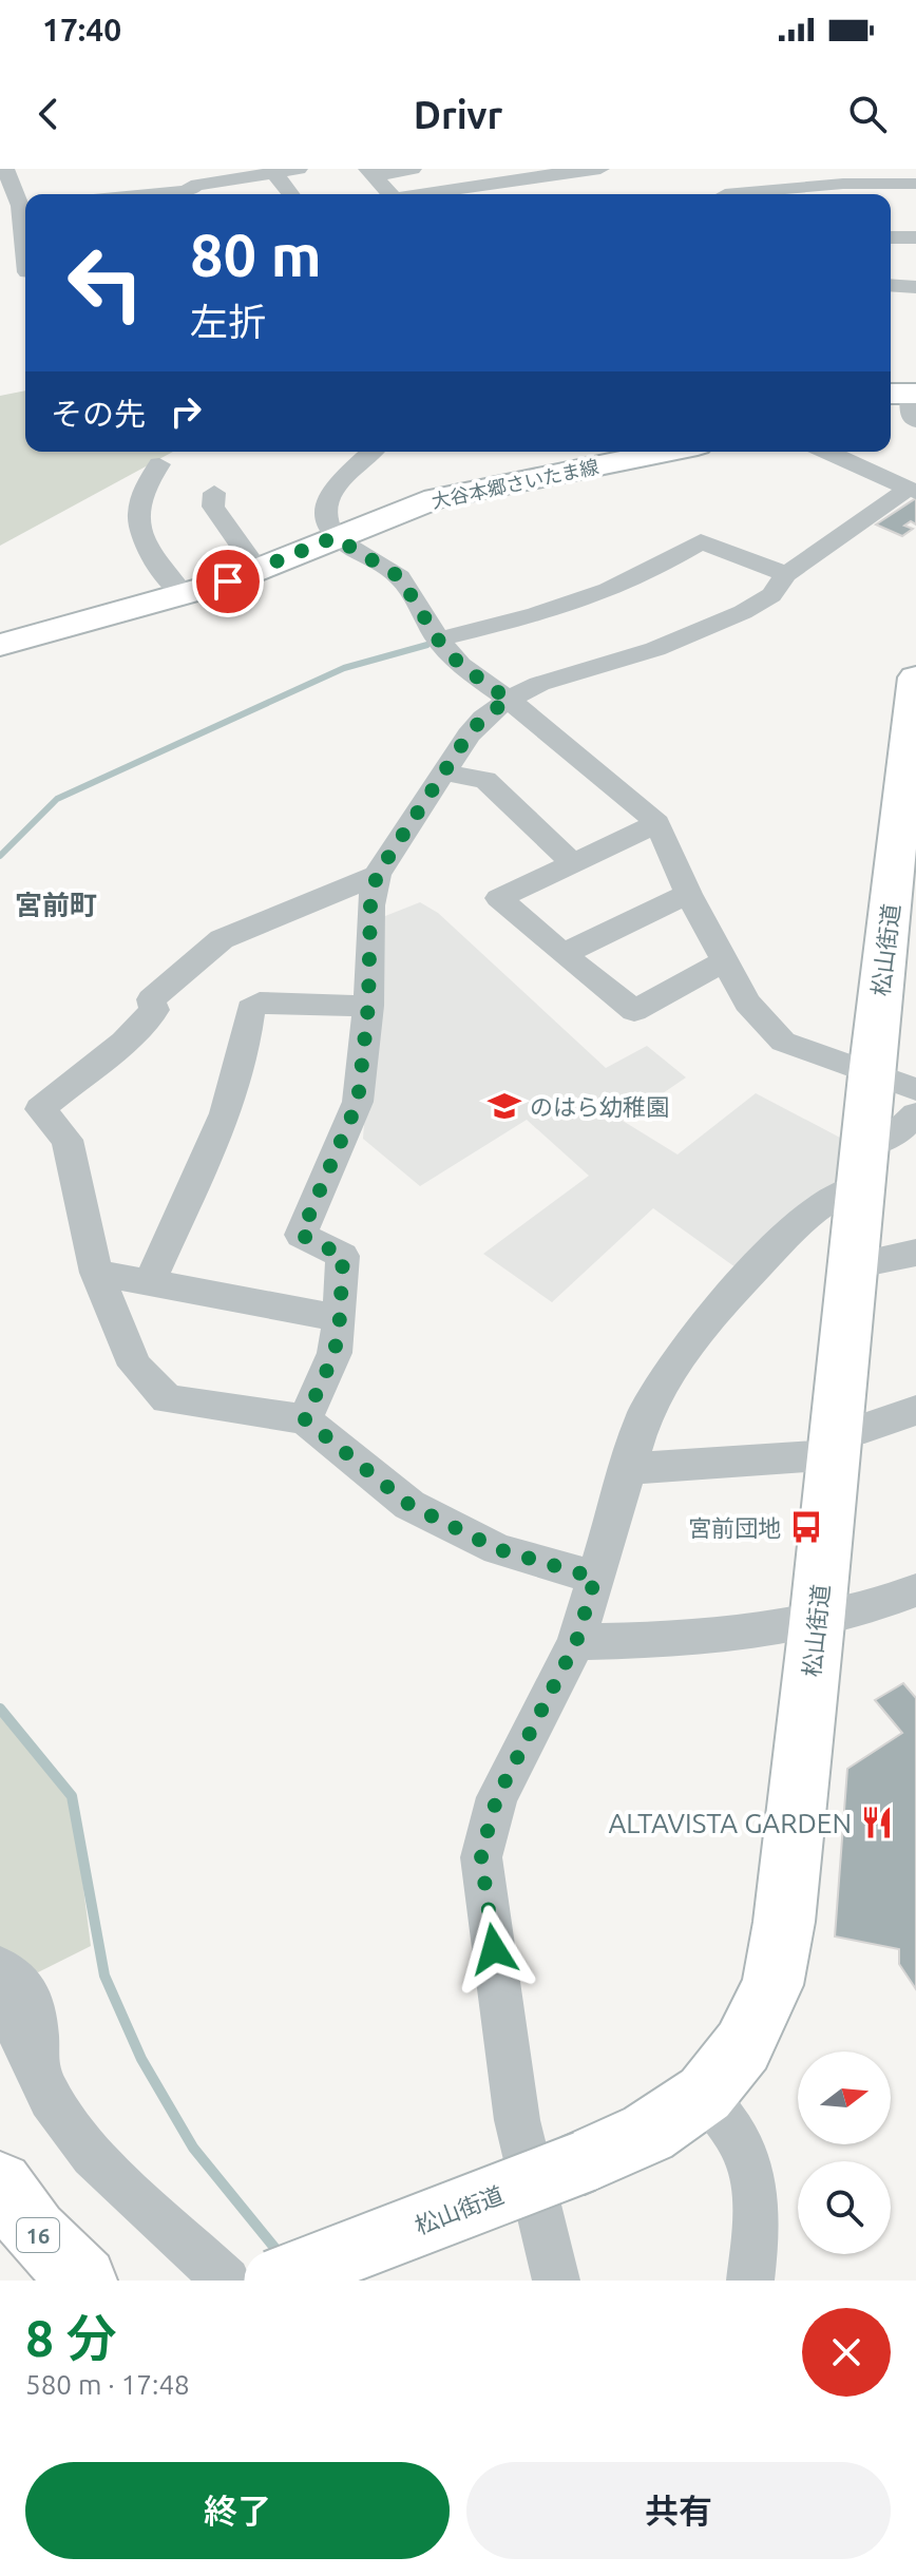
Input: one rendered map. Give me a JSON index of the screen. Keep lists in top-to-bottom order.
{
  "streets": {
    "main road": ["大谷本郷さいたま線", "松山街道", "16"]
  },
  "districts": ["宮前町"],
  "places": {
    "school or university": ["のはら幼稚園"],
    "bus stop": ["宮前団地"],
    "restaurant": ["ALTAVISTA GARDEN"]
  },
  "north": "right",
  "page": {
    "status": "17:40",
    "header": "Drivr",
    "turn": ["80 m", "左折"],
    "then": "その先",
    "heading": ["8 分", "580 m · 17:48"],
    "buttons": ["終了", "共有"]
  }
}
